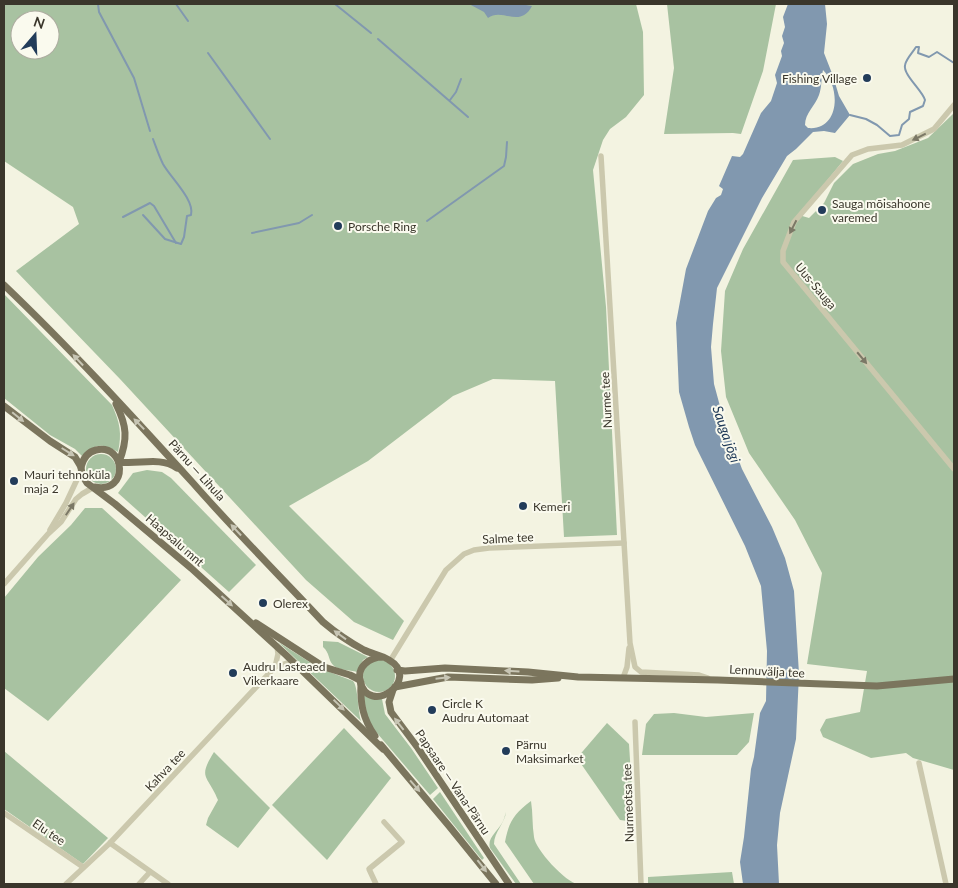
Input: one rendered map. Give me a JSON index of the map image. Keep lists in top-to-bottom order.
{
  "streets": {
    "main road": [
      "Pärnu — Lihula",
      "Haapsalu mnt",
      "Lennuvälja tee",
      "Papsaare — Vana-Pärnu"
    ],
    "street": [
      "Uus-Sauga",
      "Nurme tee",
      "Salme tee",
      "Kahva tee",
      "Nurmeotsa tee",
      "Elu tee"
    ]
  },
  "crossings": [
    ["Nurme tee", "Salme tee"],
    ["Nurme tee", "Lennuvälja tee"],
    ["Pärnu — Lihula", "Salme tee"],
    ["Pärnu — Lihula", "Lennuvälja tee"],
    ["Pärnu — Lihula", "Papsaare — Vana-Pärnu"],
    ["Salme tee", "Lennuvälja tee"],
    ["Salme tee", "Papsaare — Vana-Pärnu"],
    ["Lennuvälja tee", "Papsaare — Vana-Pärnu"],
    ["Kahva tee", "Elu tee"]
  ],
  "one_way": ["Haapsalu mnt"],
  "water": ["Sauga jõgi"],
  "places": [
    "Fishing Village",
    "Sauga mõisahoone varemed",
    "Porsche Ring",
    "Mauri tehnoküla maja 2",
    "Kemeri",
    "Olerex",
    "Audru Lasteaed Vikerkaare",
    "Circle K Audru Automaat",
    "Pärnu Maksimarket"
  ],
  "north": "top"
}
